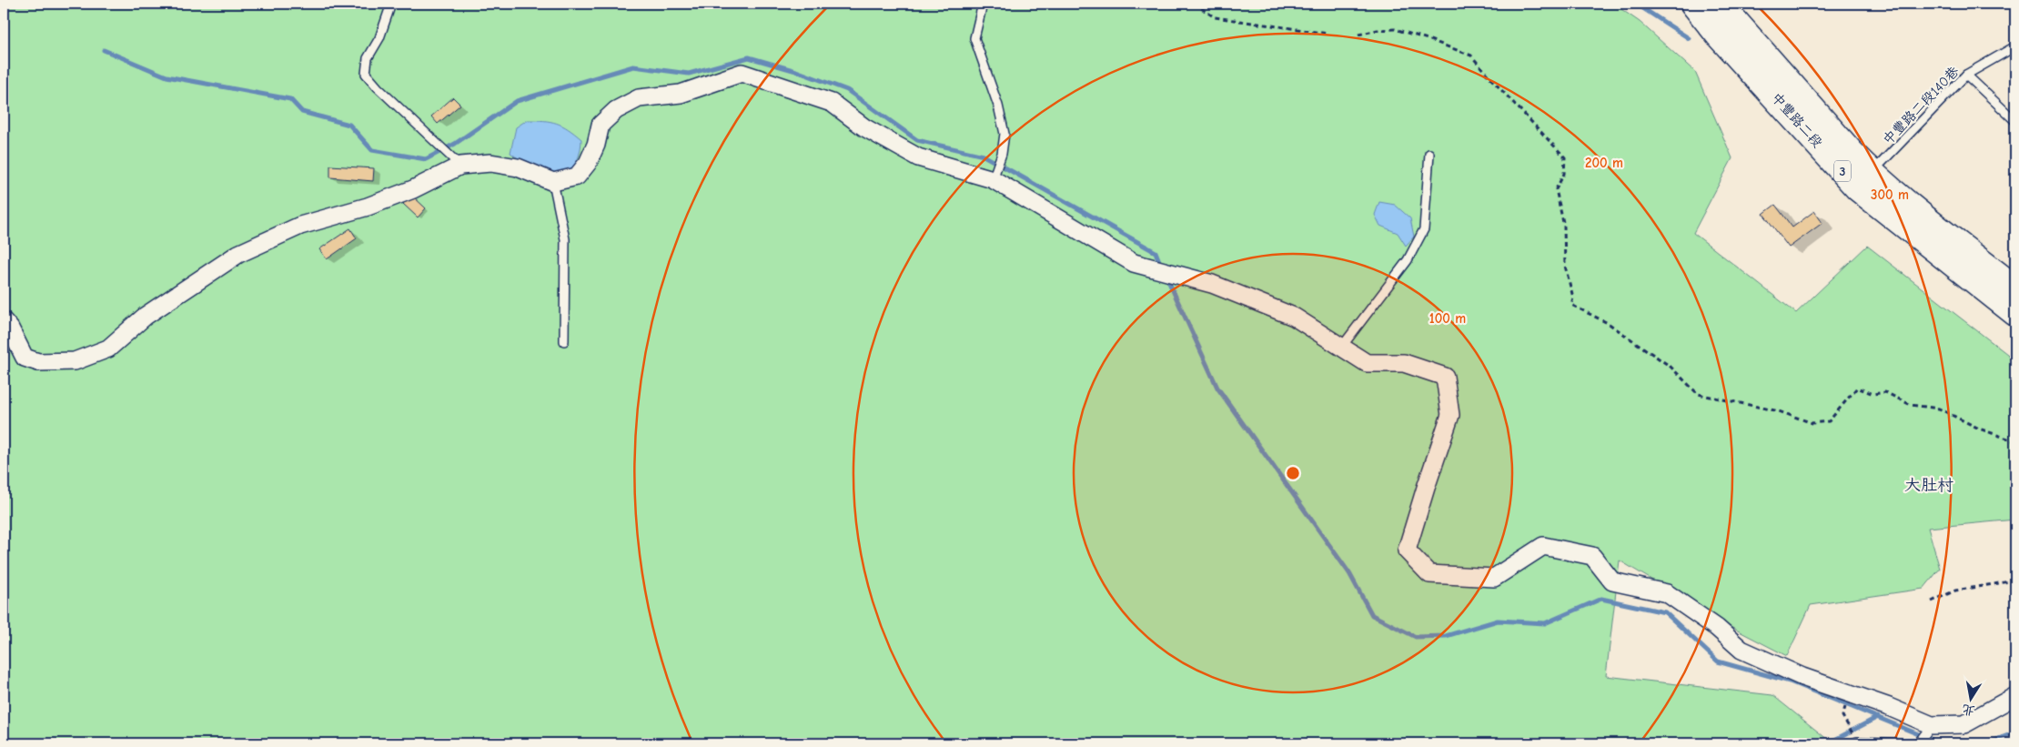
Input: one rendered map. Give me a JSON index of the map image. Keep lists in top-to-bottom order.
{
  "streets": {
    "main road": ["中豐路二段", "3"],
    "lane": ["中豐路二段140巷"]
  },
  "crossings": [
    ["中豐路二段140巷", "中豐路二段"]
  ],
  "districts": ["大肚村"],
  "north": "bottom",
  "rings": ["200 m", "300 m", "100 m"]
}
